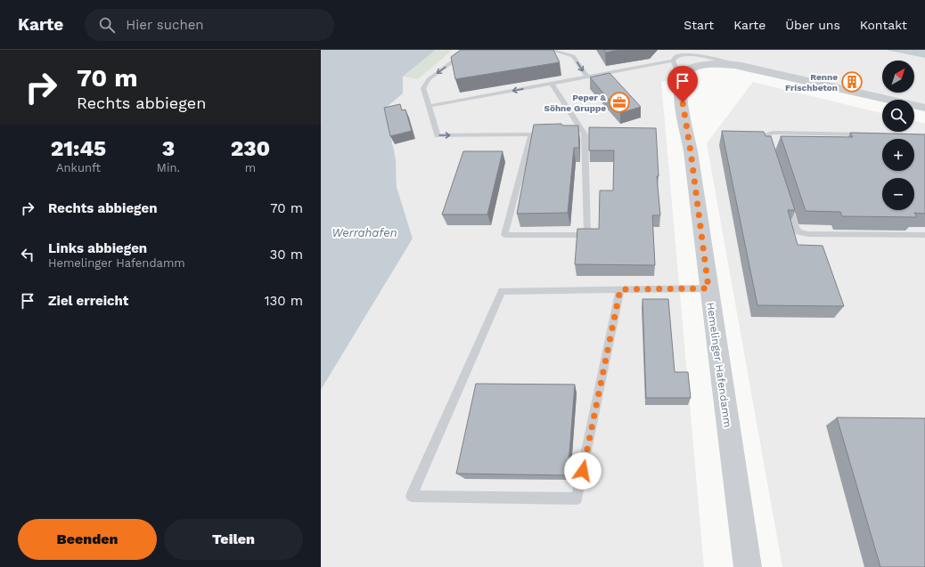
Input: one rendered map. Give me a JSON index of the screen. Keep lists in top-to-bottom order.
{
  "streets": {
    "street": ["Hemelinger Hafendamm"]
  },
  "water": ["Werrahafen"],
  "places": {
    "building": ["Renne Frischbeton"],
    "office": ["Peper & Söhne Gruppe"]
  },
  "north": "top right",
  "page": {
    "header": "Karte",
    "search": "Hier suchen",
    "nav": [
      "Start",
      "Karte",
      "Über uns",
      "Kontakt"
    ],
    "turn": ["70 m", "Rechts abbiegen"],
    "map_buttons": ["+", "−"],
    "eta": [
      "21:45",
      "Ankunft",
      "3",
      "Min.",
      "230",
      "m"
    ],
    "list": [
      {
        "name": "Rechts abbiegen",
        "value": "70 m"
      },
      {
        "name": "Links abbiegen",
        "note": "Hemelinger Hafendamm",
        "value": "30 m"
      },
      {
        "name": "Ziel erreicht",
        "value": "130 m"
      }
    ],
    "buttons": ["Beenden", "Teilen"]
  }
}
